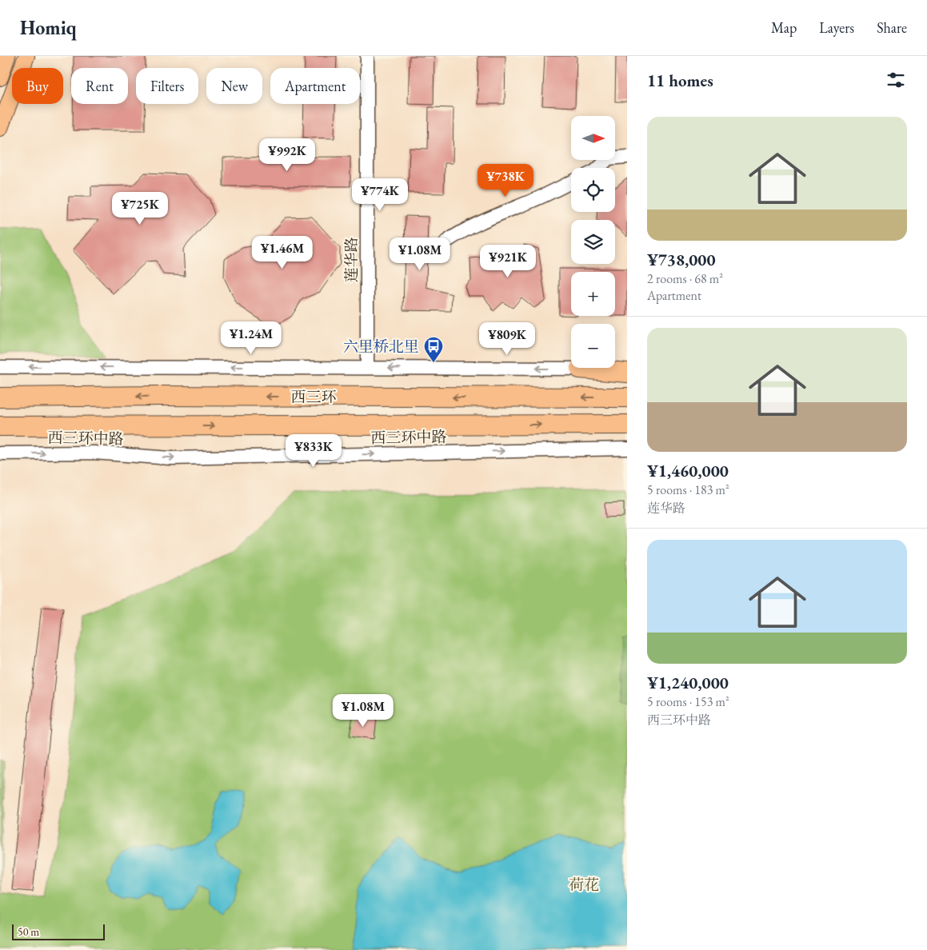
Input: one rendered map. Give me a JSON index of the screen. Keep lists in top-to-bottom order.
{
  "streets": {
    "highway": ["西三环"],
    "street": ["莲华路", "西三环中路"]
  },
  "parks": ["荷花"],
  "places": {
    "bus stop": ["六里桥北里"]
  },
  "scale_bar": "50 m",
  "north": "right",
  "page": {
    "header": "Homiq",
    "nav": ["Map", "Layers", "Share"],
    "heading": "11 homes",
    "chip": [
      "Buy",
      "Rent",
      "Filters",
      "New",
      "Apartment"
    ],
    "list": [
      {
        "name": "¥738,000",
        "note": "2 rooms · 68 m² · Apartment"
      },
      {
        "name": "¥1,460,000",
        "note": "5 rooms · 183 m² · 莲华路"
      },
      {
        "name": "¥1,240,000",
        "note": "5 rooms · 153 m² · 西三环中路"
      }
    ],
    "map_buttons": ["+", "−"],
    "price": [
      "¥992K",
      "¥738K",
      "¥774K",
      "¥725K",
      "¥1.46M",
      "¥1.08M",
      "¥921K",
      "¥1.24M",
      "¥809K",
      "¥833K",
      "¥1.08M"
    ],
    "scale": "50 m"
  }
}
